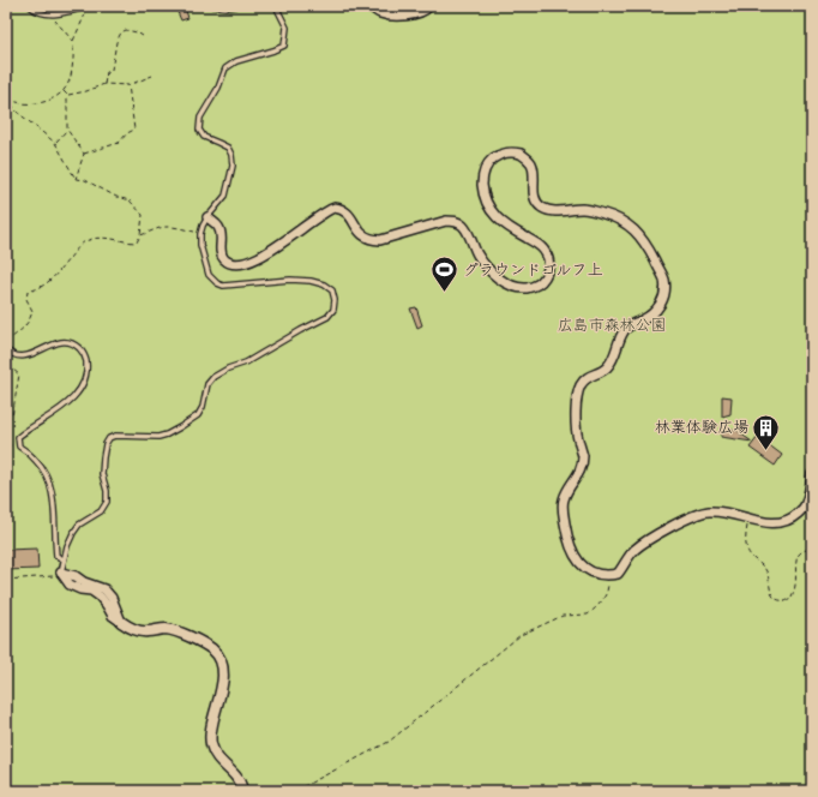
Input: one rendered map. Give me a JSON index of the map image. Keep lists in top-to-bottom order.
{
  "parks": ["広島市森林公園"],
  "places": {
    "sports": ["グラウンドゴルフ上"],
    "building": ["林業体験広場"]
  }
}
